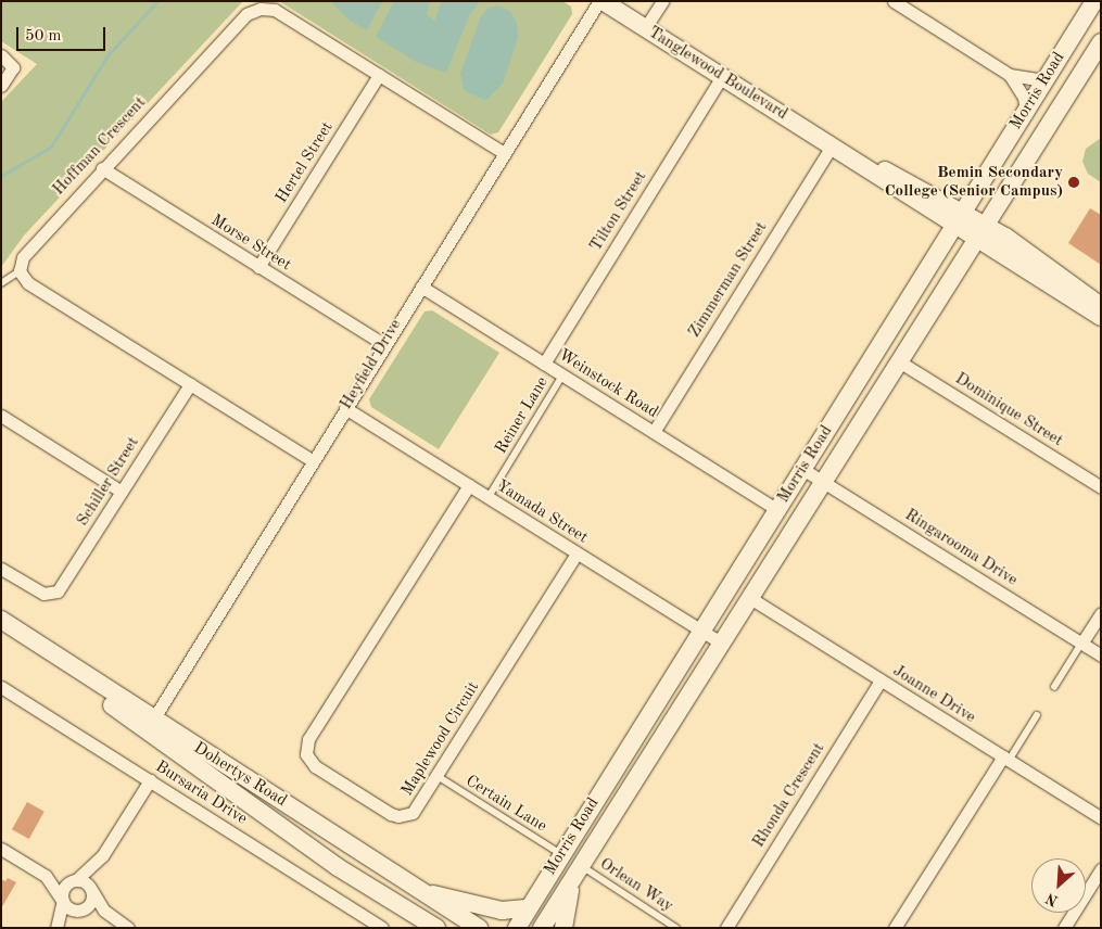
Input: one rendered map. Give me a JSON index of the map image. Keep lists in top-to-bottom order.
{
  "streets": {
    "street": [
      "Tanglewood Boulevard",
      "Morris Road",
      "Hoffman Crescent",
      "Hertel Street",
      "Tilton Street",
      "Morse Street",
      "Zimmerman Street",
      "Heyfield Drive",
      "Weinstock Road",
      "Dominique Street",
      "Schiller Street",
      "Yamada Street",
      "Ringarooma Drive",
      "Joanne Drive",
      "Maplewood Circuit",
      "Dohertys Road",
      "Bursaria Drive",
      "Rhonda Crescent"
    ],
    "lane": ["Reiner Lane", "Certain Lane", "Orlean Way"]
  },
  "crossings": [
    ["Tanglewood Boulevard", "Morris Road"],
    ["Tanglewood Boulevard", "Tilton Street"],
    ["Tanglewood Boulevard", "Zimmerman Street"],
    ["Tanglewood Boulevard", "Heyfield Drive"],
    ["Morris Road", "Weinstock Road"],
    ["Morris Road", "Dominique Street"],
    ["Morris Road", "Yamada Street"],
    ["Morris Road", "Ringarooma Drive"],
    ["Morris Road", "Joanne Drive"],
    ["Morris Road", "Certain Lane"],
    ["Morris Road", "Orlean Way"],
    ["Hoffman Crescent", "Hertel Street"],
    ["Hoffman Crescent", "Morse Street"],
    ["Hoffman Crescent", "Heyfield Drive"],
    ["Hertel Street", "Morse Street"],
    ["Tilton Street", "Weinstock Road"],
    ["Morse Street", "Heyfield Drive"],
    ["Zimmerman Street", "Weinstock Road"],
    ["Heyfield Drive", "Weinstock Road"],
    ["Heyfield Drive", "Yamada Street"],
    ["Heyfield Drive", "Dohertys Road"],
    ["Weinstock Road", "Reiner Lane"],
    ["Reiner Lane", "Yamada Street"],
    ["Yamada Street", "Maplewood Circuit"],
    ["Joanne Drive", "Rhonda Crescent"],
    ["Maplewood Circuit", "Certain Lane"]
  ],
  "places": ["Bemin Secondary College (Senior Campus)"],
  "scale_bar": "50 m",
  "north": "bottom left"
}
